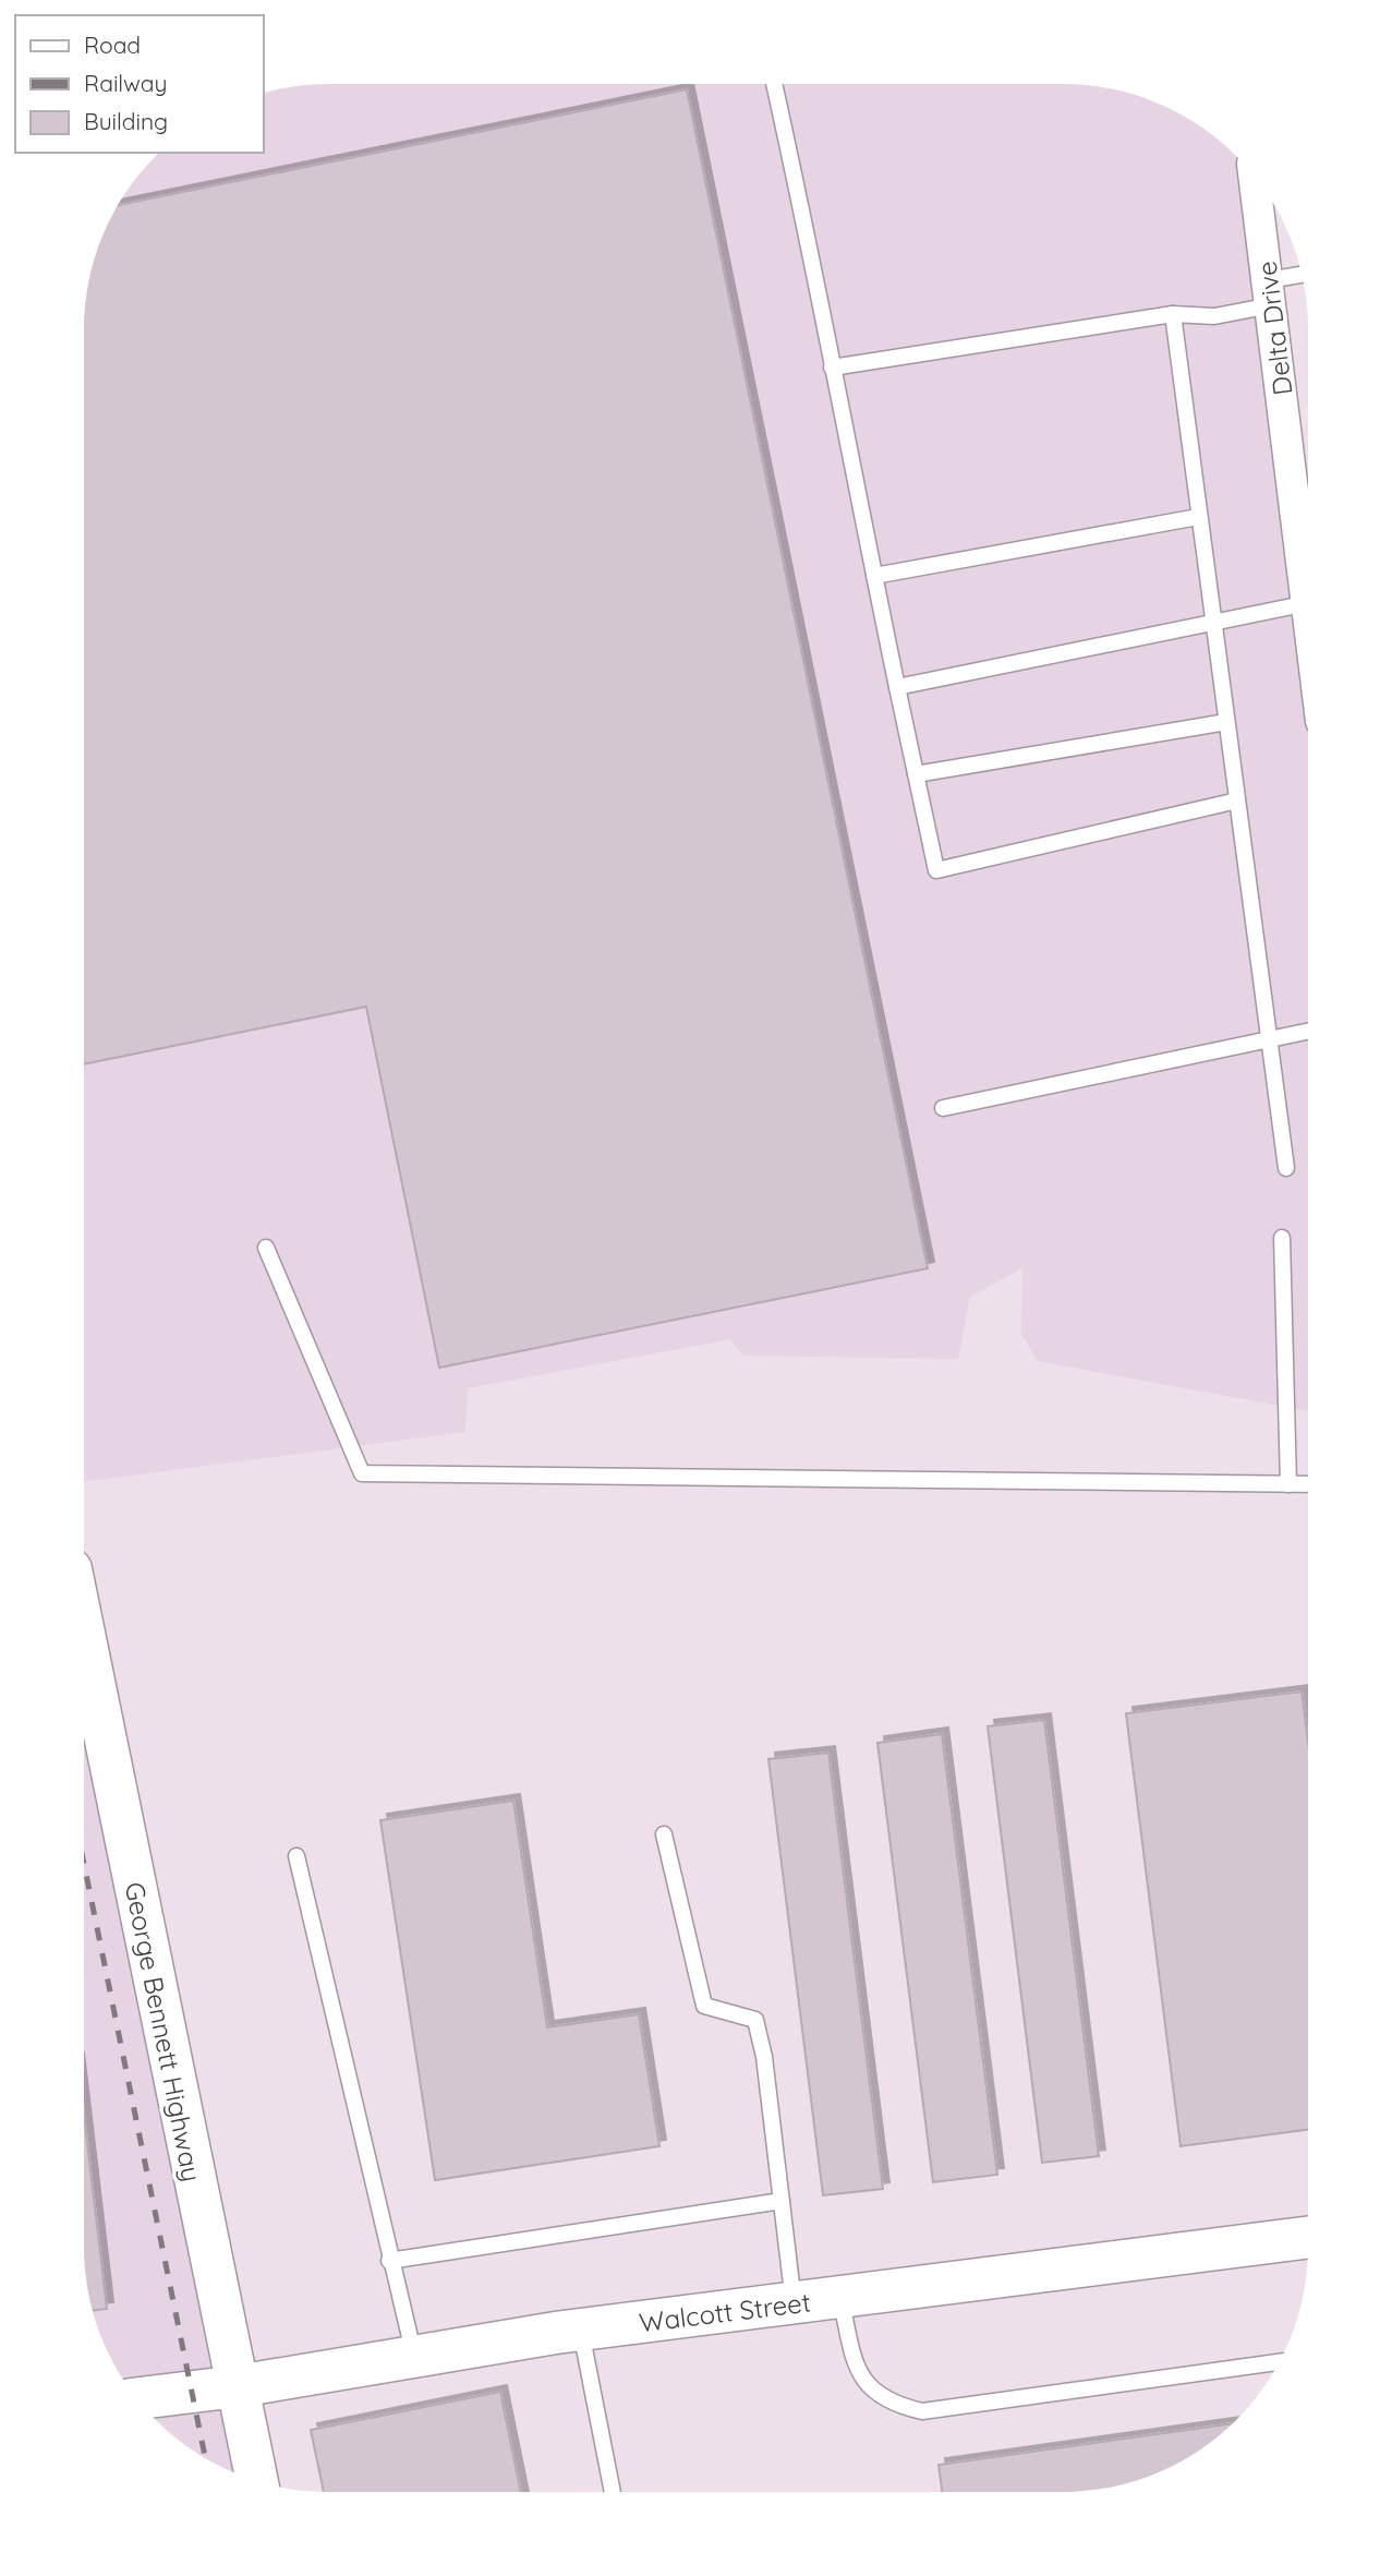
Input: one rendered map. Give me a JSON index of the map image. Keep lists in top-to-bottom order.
{
  "streets": {
    "street": ["Delta Drive", "George Bennett Highway", "Walcott Street"]
  },
  "crossings": [
    ["George Bennett Highway", "Walcott Street"]
  ],
  "legend": ["Road", "Railway", "Building"]
}
